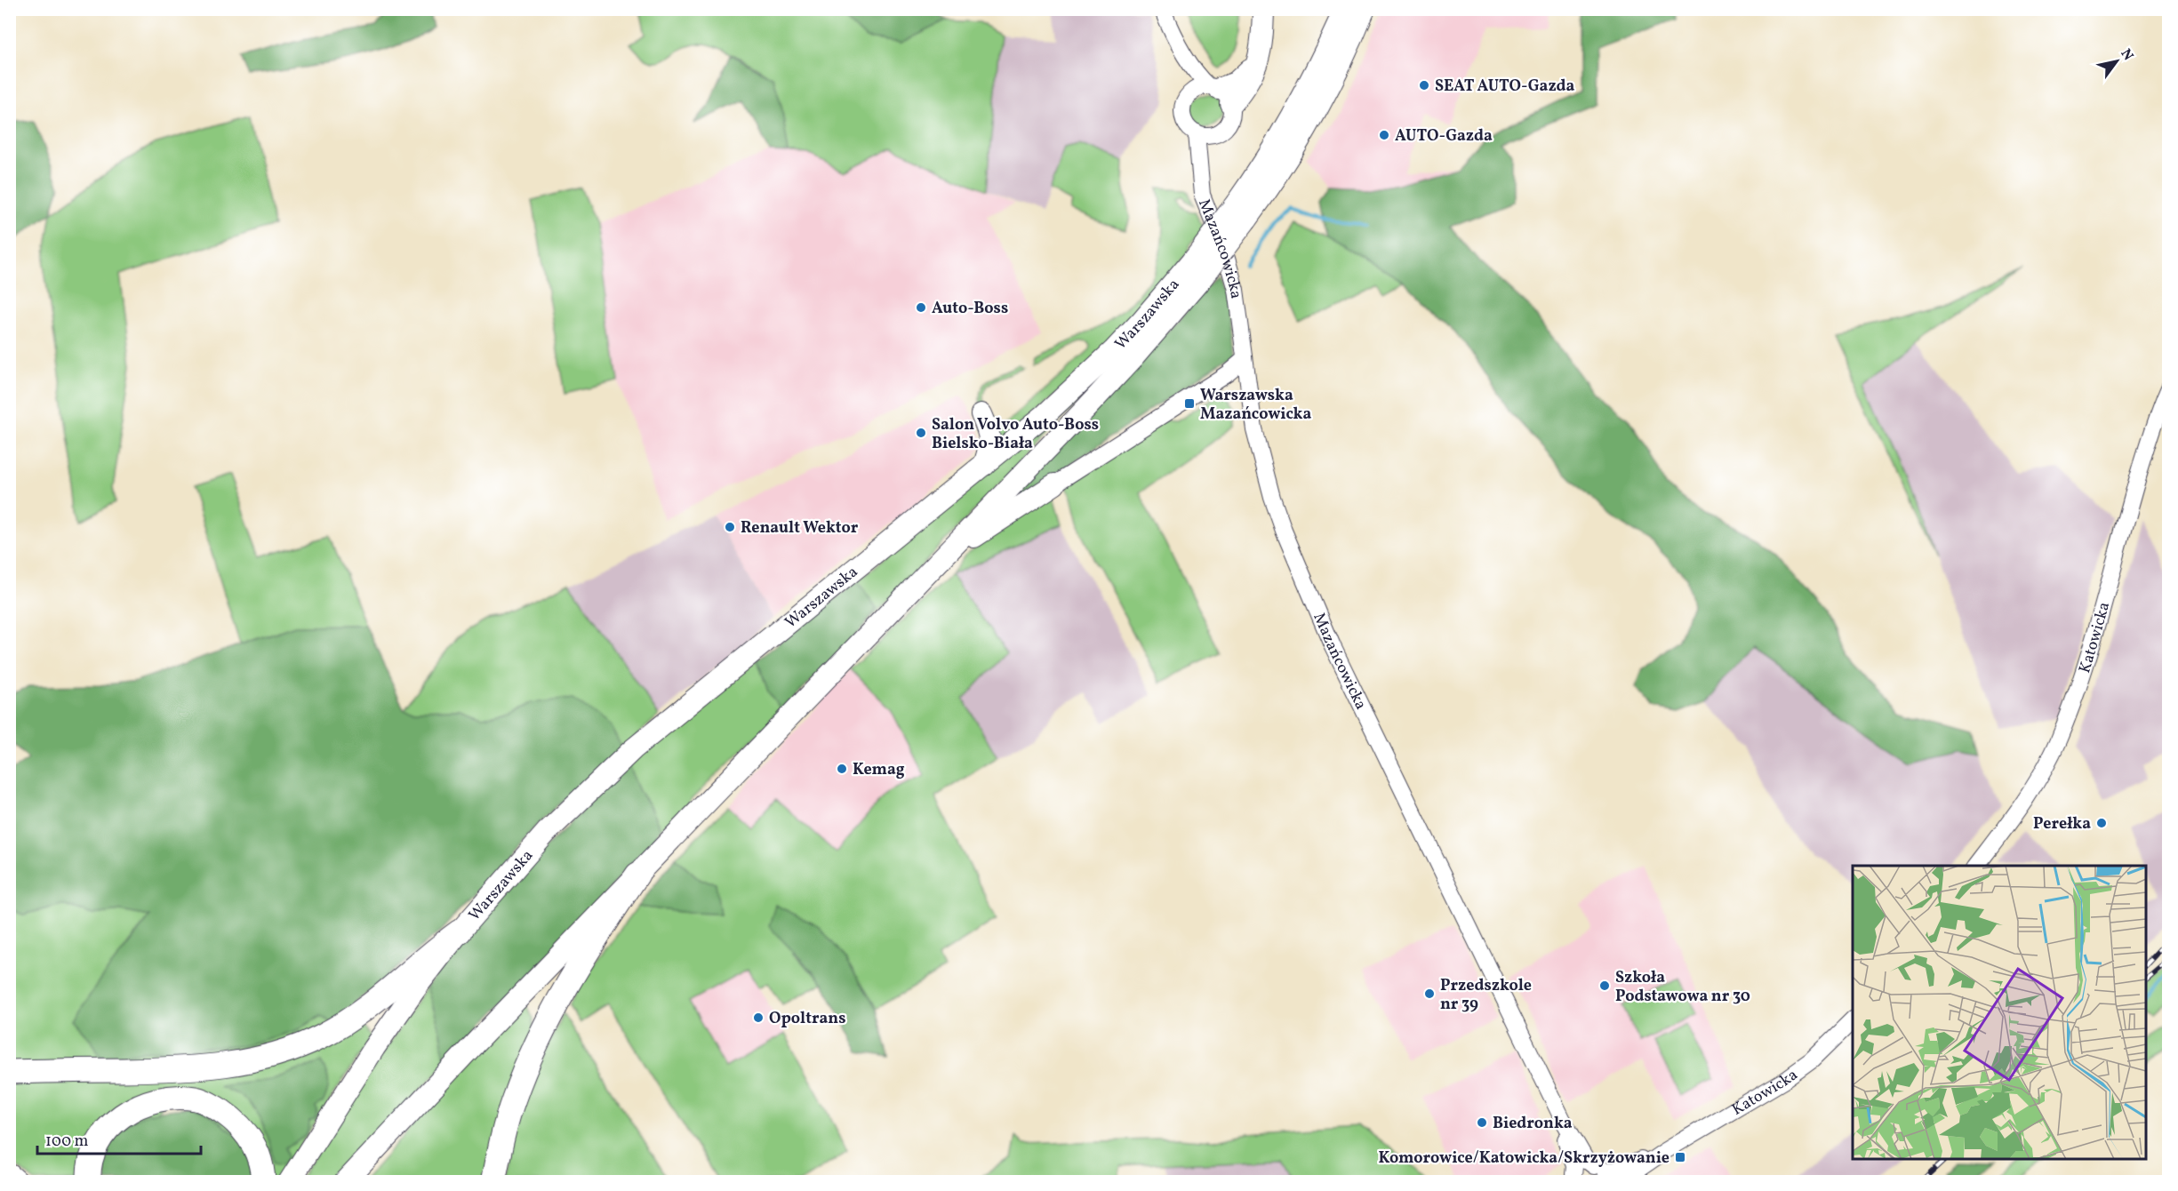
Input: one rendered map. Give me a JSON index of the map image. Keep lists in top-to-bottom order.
{
  "streets": {
    "main road": ["Warszawska"],
    "street": ["Mazańcowicka", "Katowicka"]
  },
  "crossings": [
    ["Mazańcowicka", "Katowicka"]
  ],
  "places": {
    "other": [
      "SEAT AUTO-Gazda",
      "AUTO-Gazda",
      "Auto-Boss",
      "Salon Volvo Auto-Boss Bielsko-Biała",
      "Renault Wektor",
      "Kemag",
      "Perełka",
      "Szkoła Podstawowa nr 30",
      "Przedszkole nr 39",
      "Opoltrans",
      "Biedronka"
    ],
    "transit": ["Warszawska Mazańcowicka", "Komorowice/Katowicka/Skrzyżowanie"]
  },
  "scale_bar": "100 m",
  "north": "top right"
}
